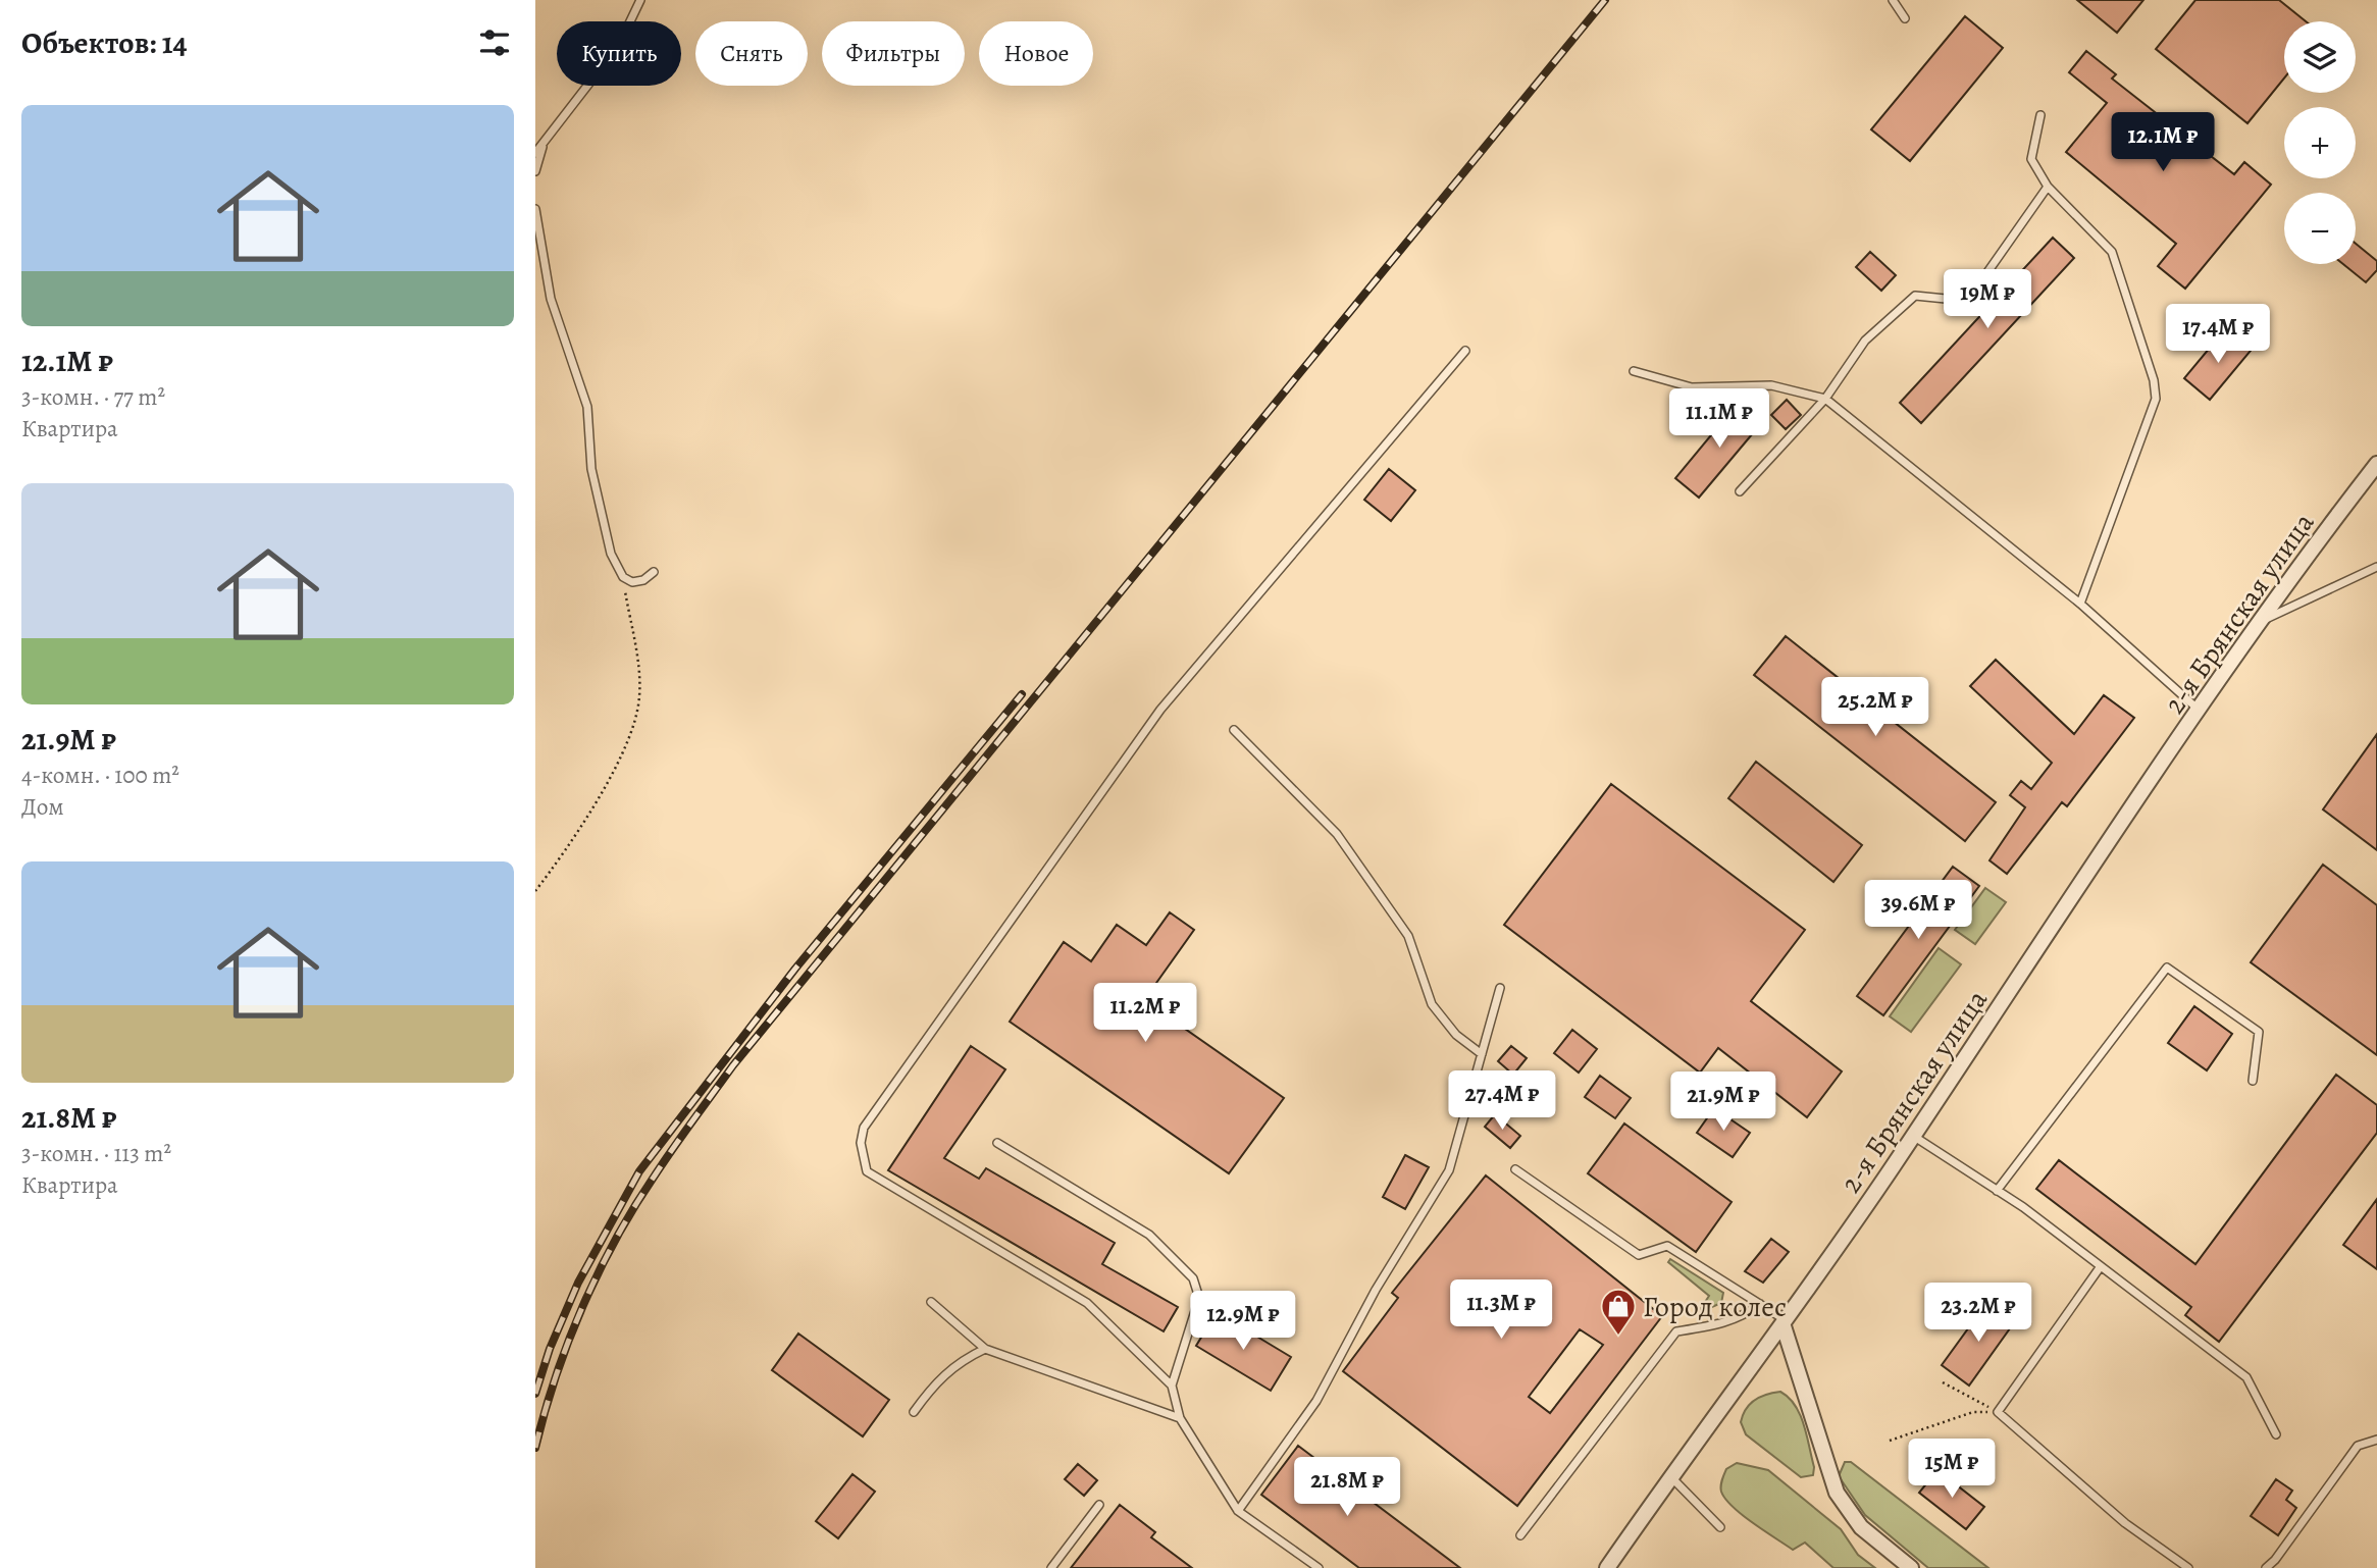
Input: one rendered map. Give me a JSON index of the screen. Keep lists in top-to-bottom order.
{
  "streets": {
    "street": ["2-я Брянская улица"]
  },
  "places": {
    "shop": ["Город колес"]
  },
  "page": {
    "heading": "Объектов: 14",
    "map_buttons": ["+", "−"],
    "chip": [
      "Купить",
      "Снять",
      "Фильтры",
      "Новое"
    ],
    "list": [
      {
        "name": "12.1M ₽",
        "note": "3-комн. · 77 m² · Квартира"
      },
      {
        "name": "21.9M ₽",
        "note": "4-комн. · 100 m² · Дом"
      },
      {
        "name": "21.8M ₽",
        "note": "3-комн. · 113 m² · Квартира"
      }
    ],
    "price": [
      "12.1M ₽",
      "19M ₽",
      "17.4M ₽",
      "11.1M ₽",
      "25.2M ₽",
      "39.6M ₽",
      "11.2M ₽",
      "27.4M ₽",
      "21.9M ₽",
      "11.3M ₽",
      "23.2M ₽",
      "12.9M ₽",
      "15M ₽",
      "21.8M ₽"
    ]
  }
}
